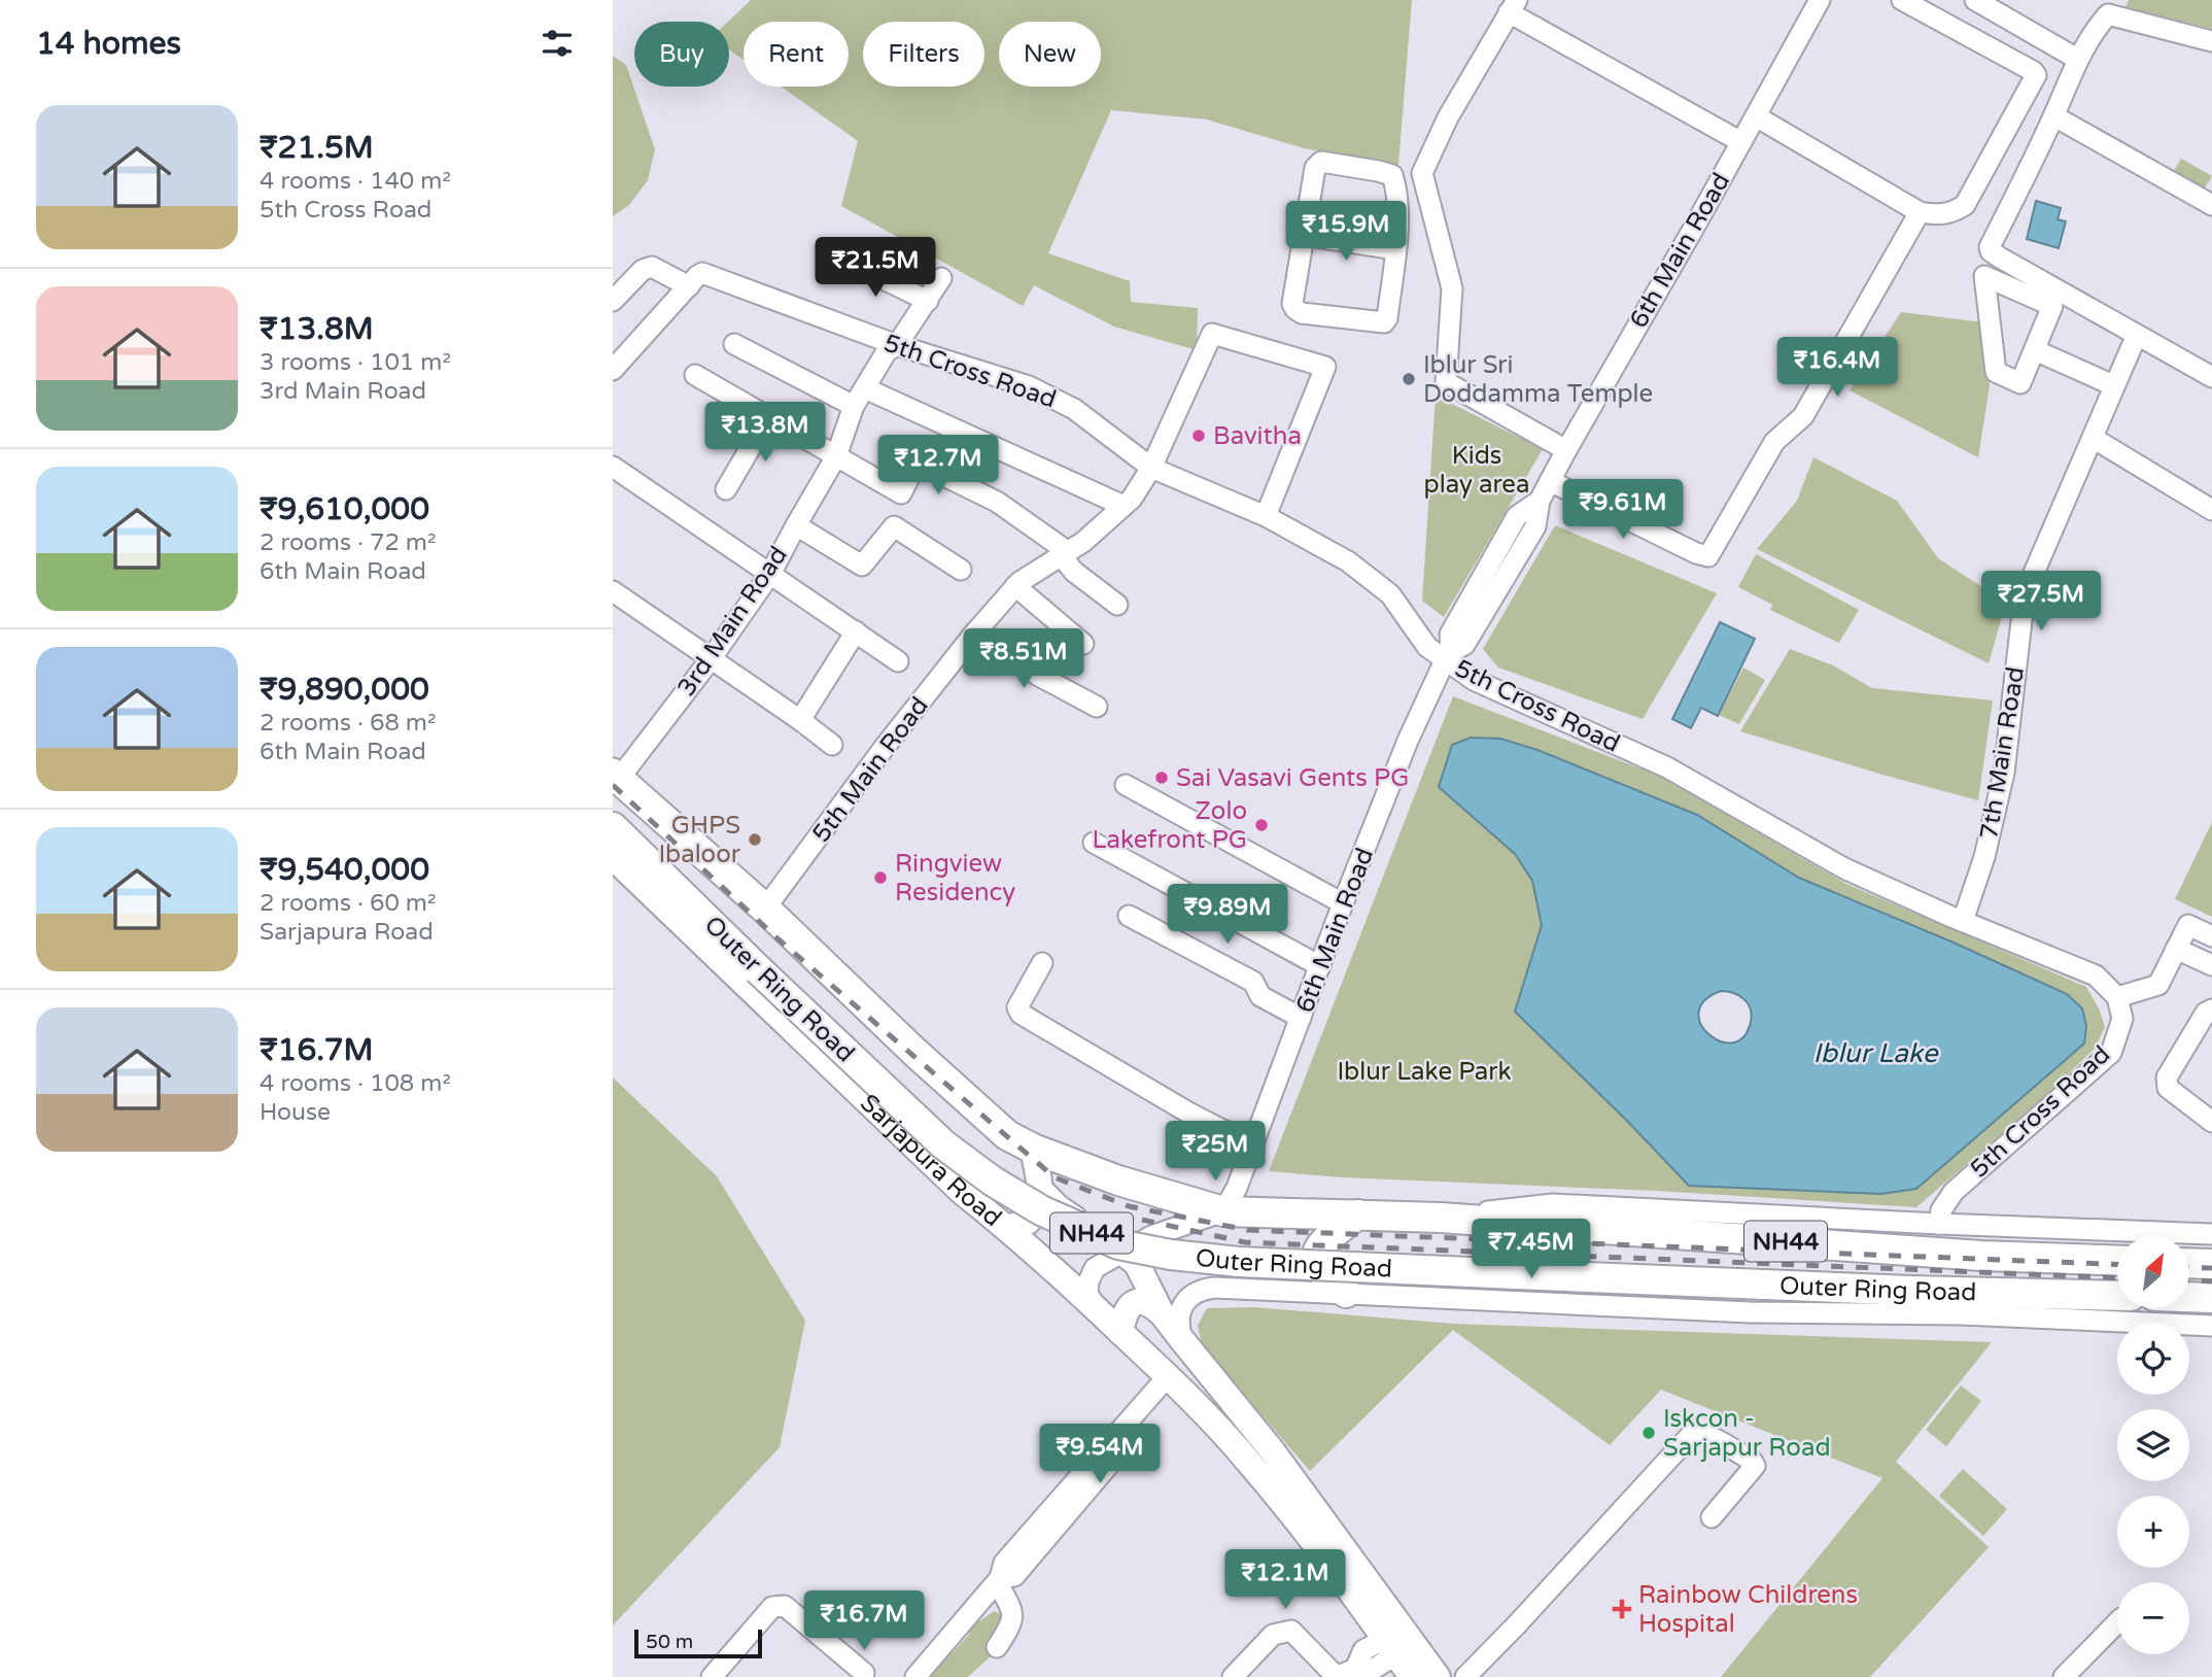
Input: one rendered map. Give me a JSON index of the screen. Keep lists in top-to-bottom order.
{
  "streets": {
    "highway": ["Outer Ring Road", "NH44"],
    "main road": ["Sarjapura Road"],
    "street": [
      "6th Main Road",
      "5th Cross Road",
      "3rd Main Road",
      "7th Main Road",
      "5th Main Road"
    ]
  },
  "crossings": [
    ["6th Main Road", "5th Cross Road"],
    ["6th Main Road", "Outer Ring Road"],
    ["5th Cross Road", "3rd Main Road"],
    ["5th Cross Road", "7th Main Road"],
    ["5th Cross Road", "5th Main Road"],
    ["3rd Main Road", "Outer Ring Road"],
    ["5th Main Road", "Outer Ring Road"]
  ],
  "water": ["Iblur Lake"],
  "parks": ["Kids play area", "Iblur Lake Park"],
  "places": {
    "other": [
      "Iblur Sri Doddamma Temple",
      "Bavitha",
      "Sai Vasavi Gents PG",
      "Zolo Lakefront PG",
      "GHPS Ibaloor",
      "Ringview Residency",
      "Iskcon - Sarjapur Road"
    ],
    "health": ["Rainbow Childrens Hospital"]
  },
  "scale_bar": "50 m",
  "north": "top right",
  "page": {
    "heading": "14 homes",
    "chip": [
      "Buy",
      "Rent",
      "Filters",
      "New"
    ],
    "list": [
      {
        "name": "₹21.5M",
        "note": "4 rooms · 140 m² · 5th Cross Road"
      },
      {
        "name": "₹13.8M",
        "note": "3 rooms · 101 m² · 3rd Main Road"
      },
      {
        "name": "₹9,610,000",
        "note": "2 rooms · 72 m² · 6th Main Road"
      },
      {
        "name": "₹9,890,000",
        "note": "2 rooms · 68 m² · 6th Main Road"
      },
      {
        "name": "₹9,540,000",
        "note": "2 rooms · 60 m² · Sarjapura Road"
      },
      {
        "name": "₹16.7M",
        "note": "4 rooms · 108 m² · House"
      }
    ],
    "price": [
      "₹15.9M",
      "₹21.5M",
      "₹16.4M",
      "₹13.8M",
      "₹12.7M",
      "₹9.61M",
      "₹27.5M",
      "₹8.51M",
      "₹9.89M",
      "₹25M",
      "₹7.45M",
      "₹9.54M",
      "₹12.1M",
      "₹16.7M"
    ],
    "map_buttons": ["+", "−"],
    "scale": "50 m"
  }
}
